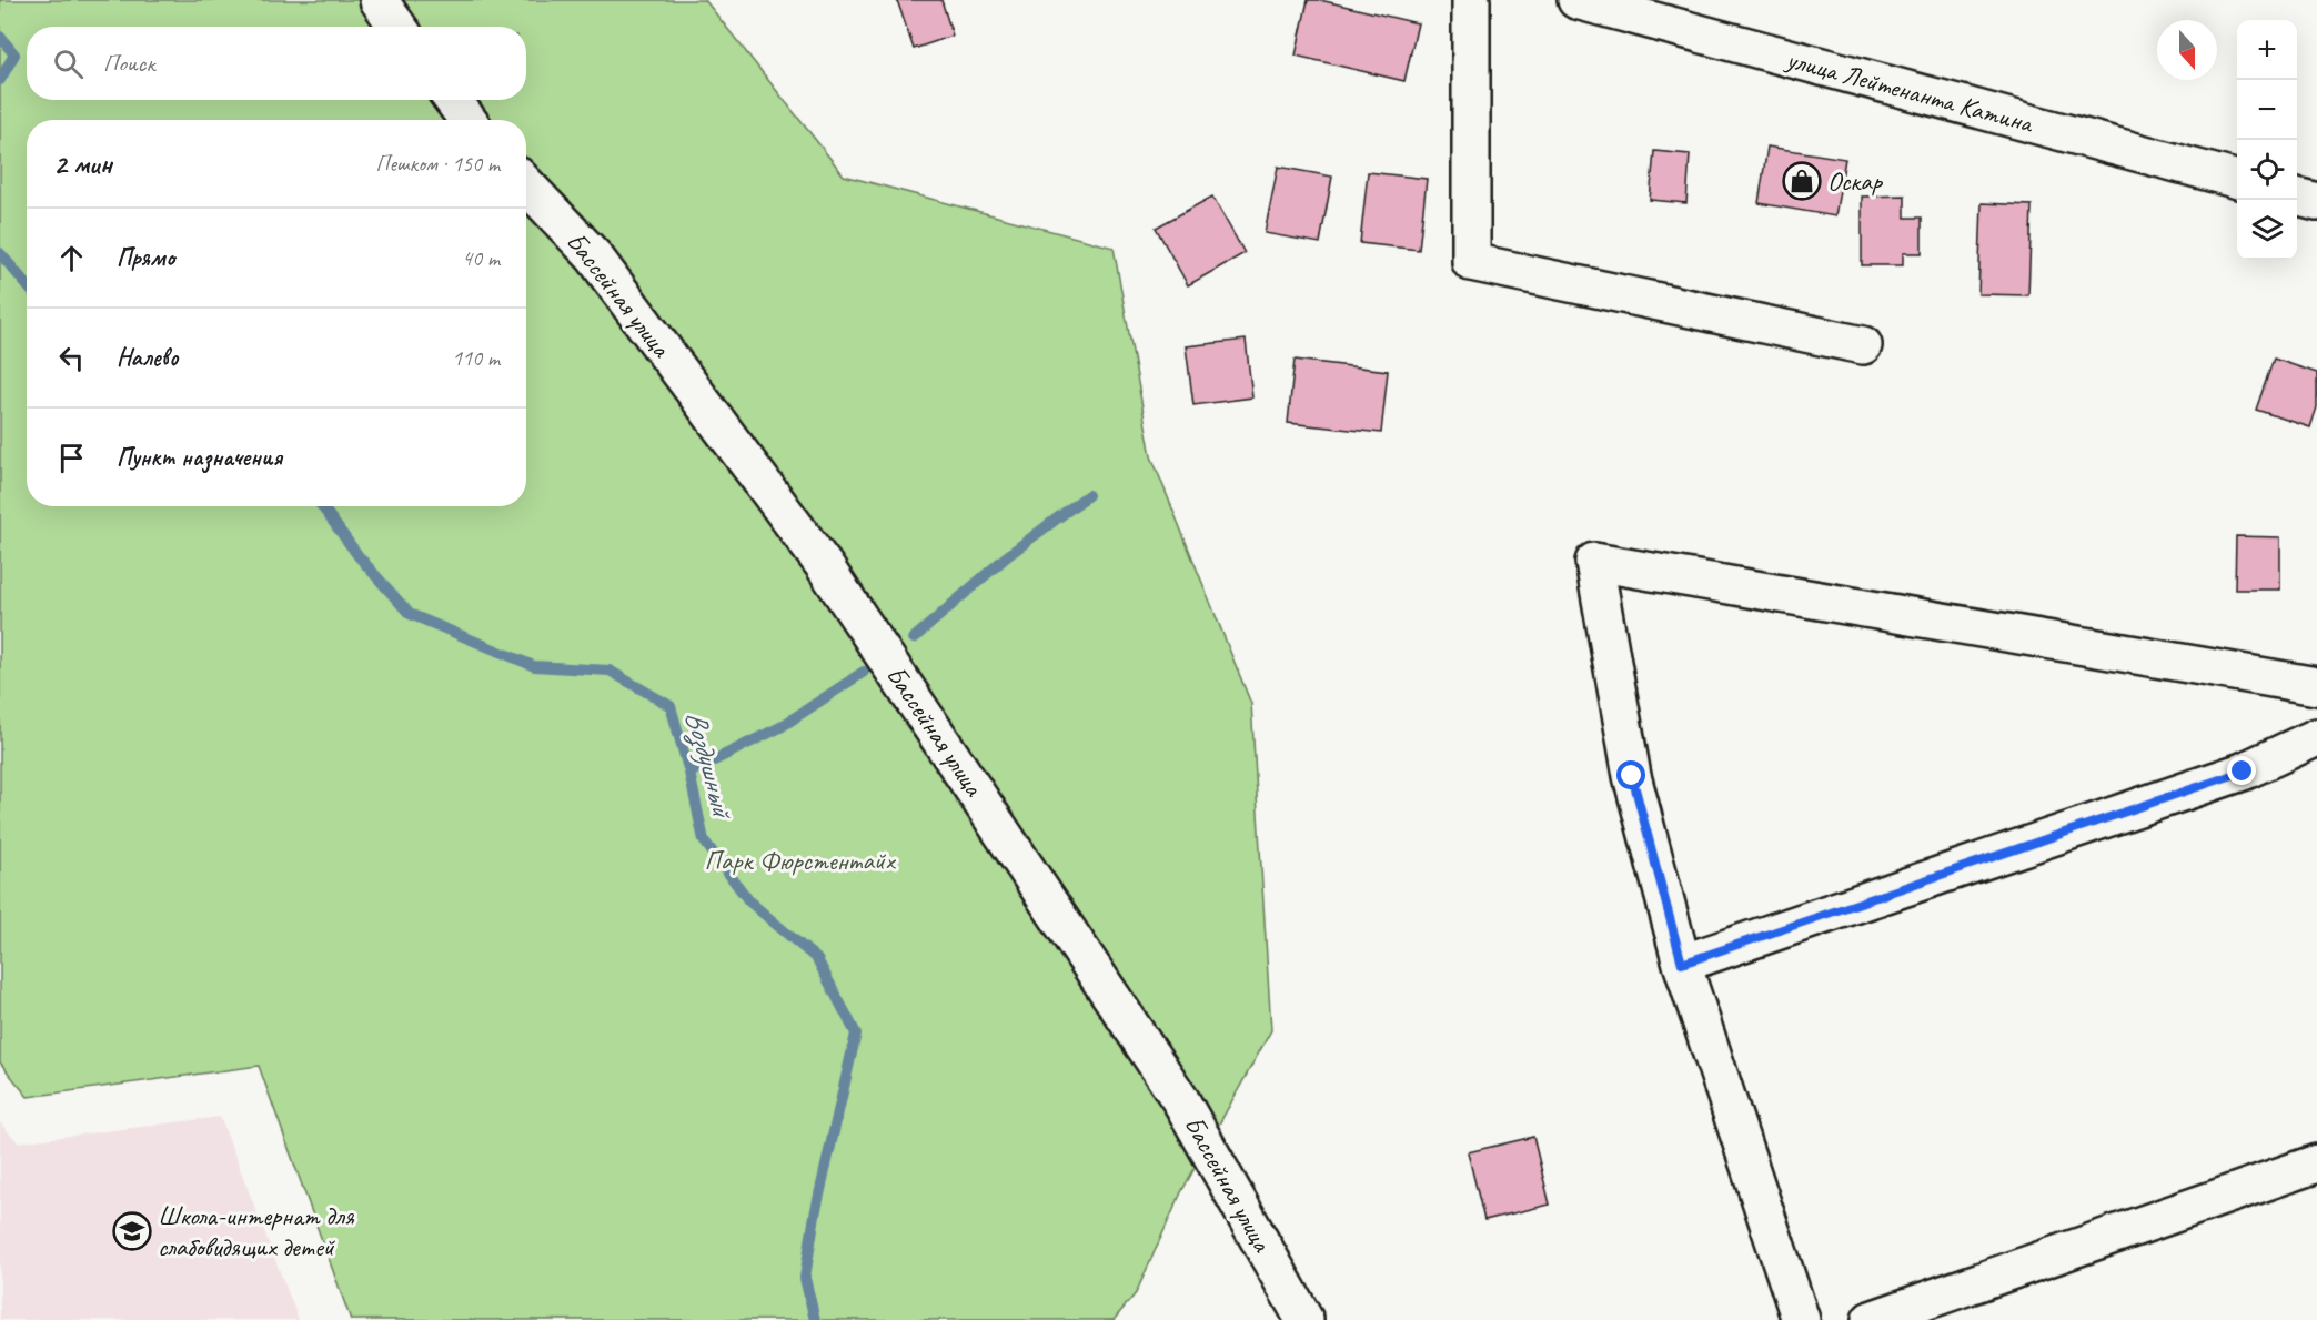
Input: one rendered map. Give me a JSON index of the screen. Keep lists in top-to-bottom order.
{
  "streets": {
    "street": ["улица Лейтенанта Катина", "Бассейная улица"]
  },
  "water": ["Воздушный"],
  "parks": ["Парк Фюрстентайх"],
  "places": {
    "shop": ["Оскар"],
    "school or university": ["Школа-интернат для слабовидящих детей"]
  },
  "north": "bottom",
  "page": {
    "map_buttons": ["+", "−"],
    "search": "Поиск",
    "heading": ["2 мин", "Пешком · 150 m"],
    "list": [
      ["Прямо", "40 m"],
      ["Налево", "110 m"],
      "Пункт назначения"
    ]
  }
}
